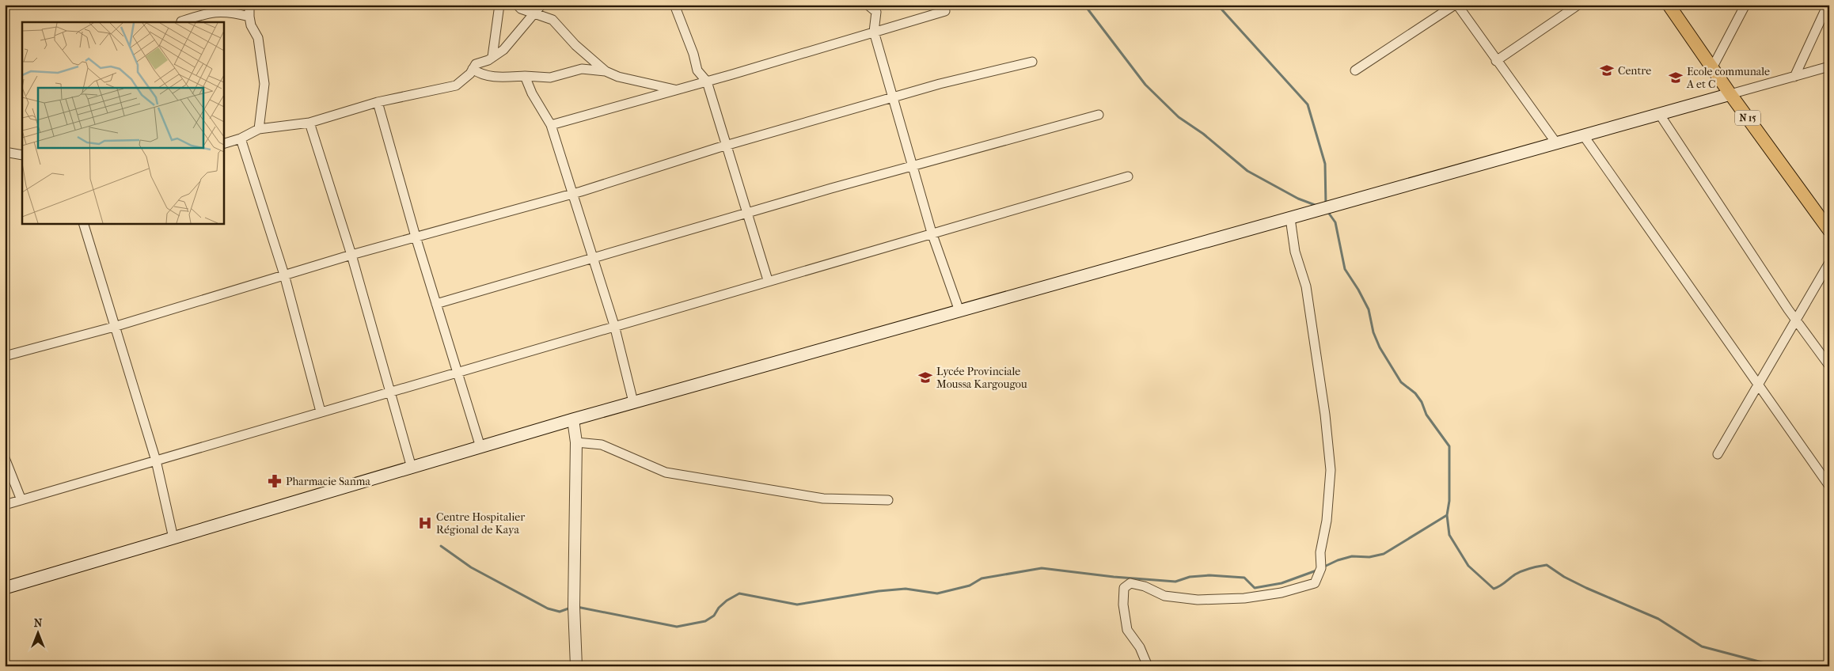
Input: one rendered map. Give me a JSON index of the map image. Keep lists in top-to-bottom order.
{
  "streets": {
    "main road": ["N 15"]
  },
  "places": {
    "school or university": ["Centre", "Ecole communale A et C", "Lycée Provinciale Moussa Kargougou"],
    "pharmacy": ["Pharmacie Sanma"],
    "hospital": ["Centre Hospitalier Régional de Kaya"]
  },
  "north": "top"
}
